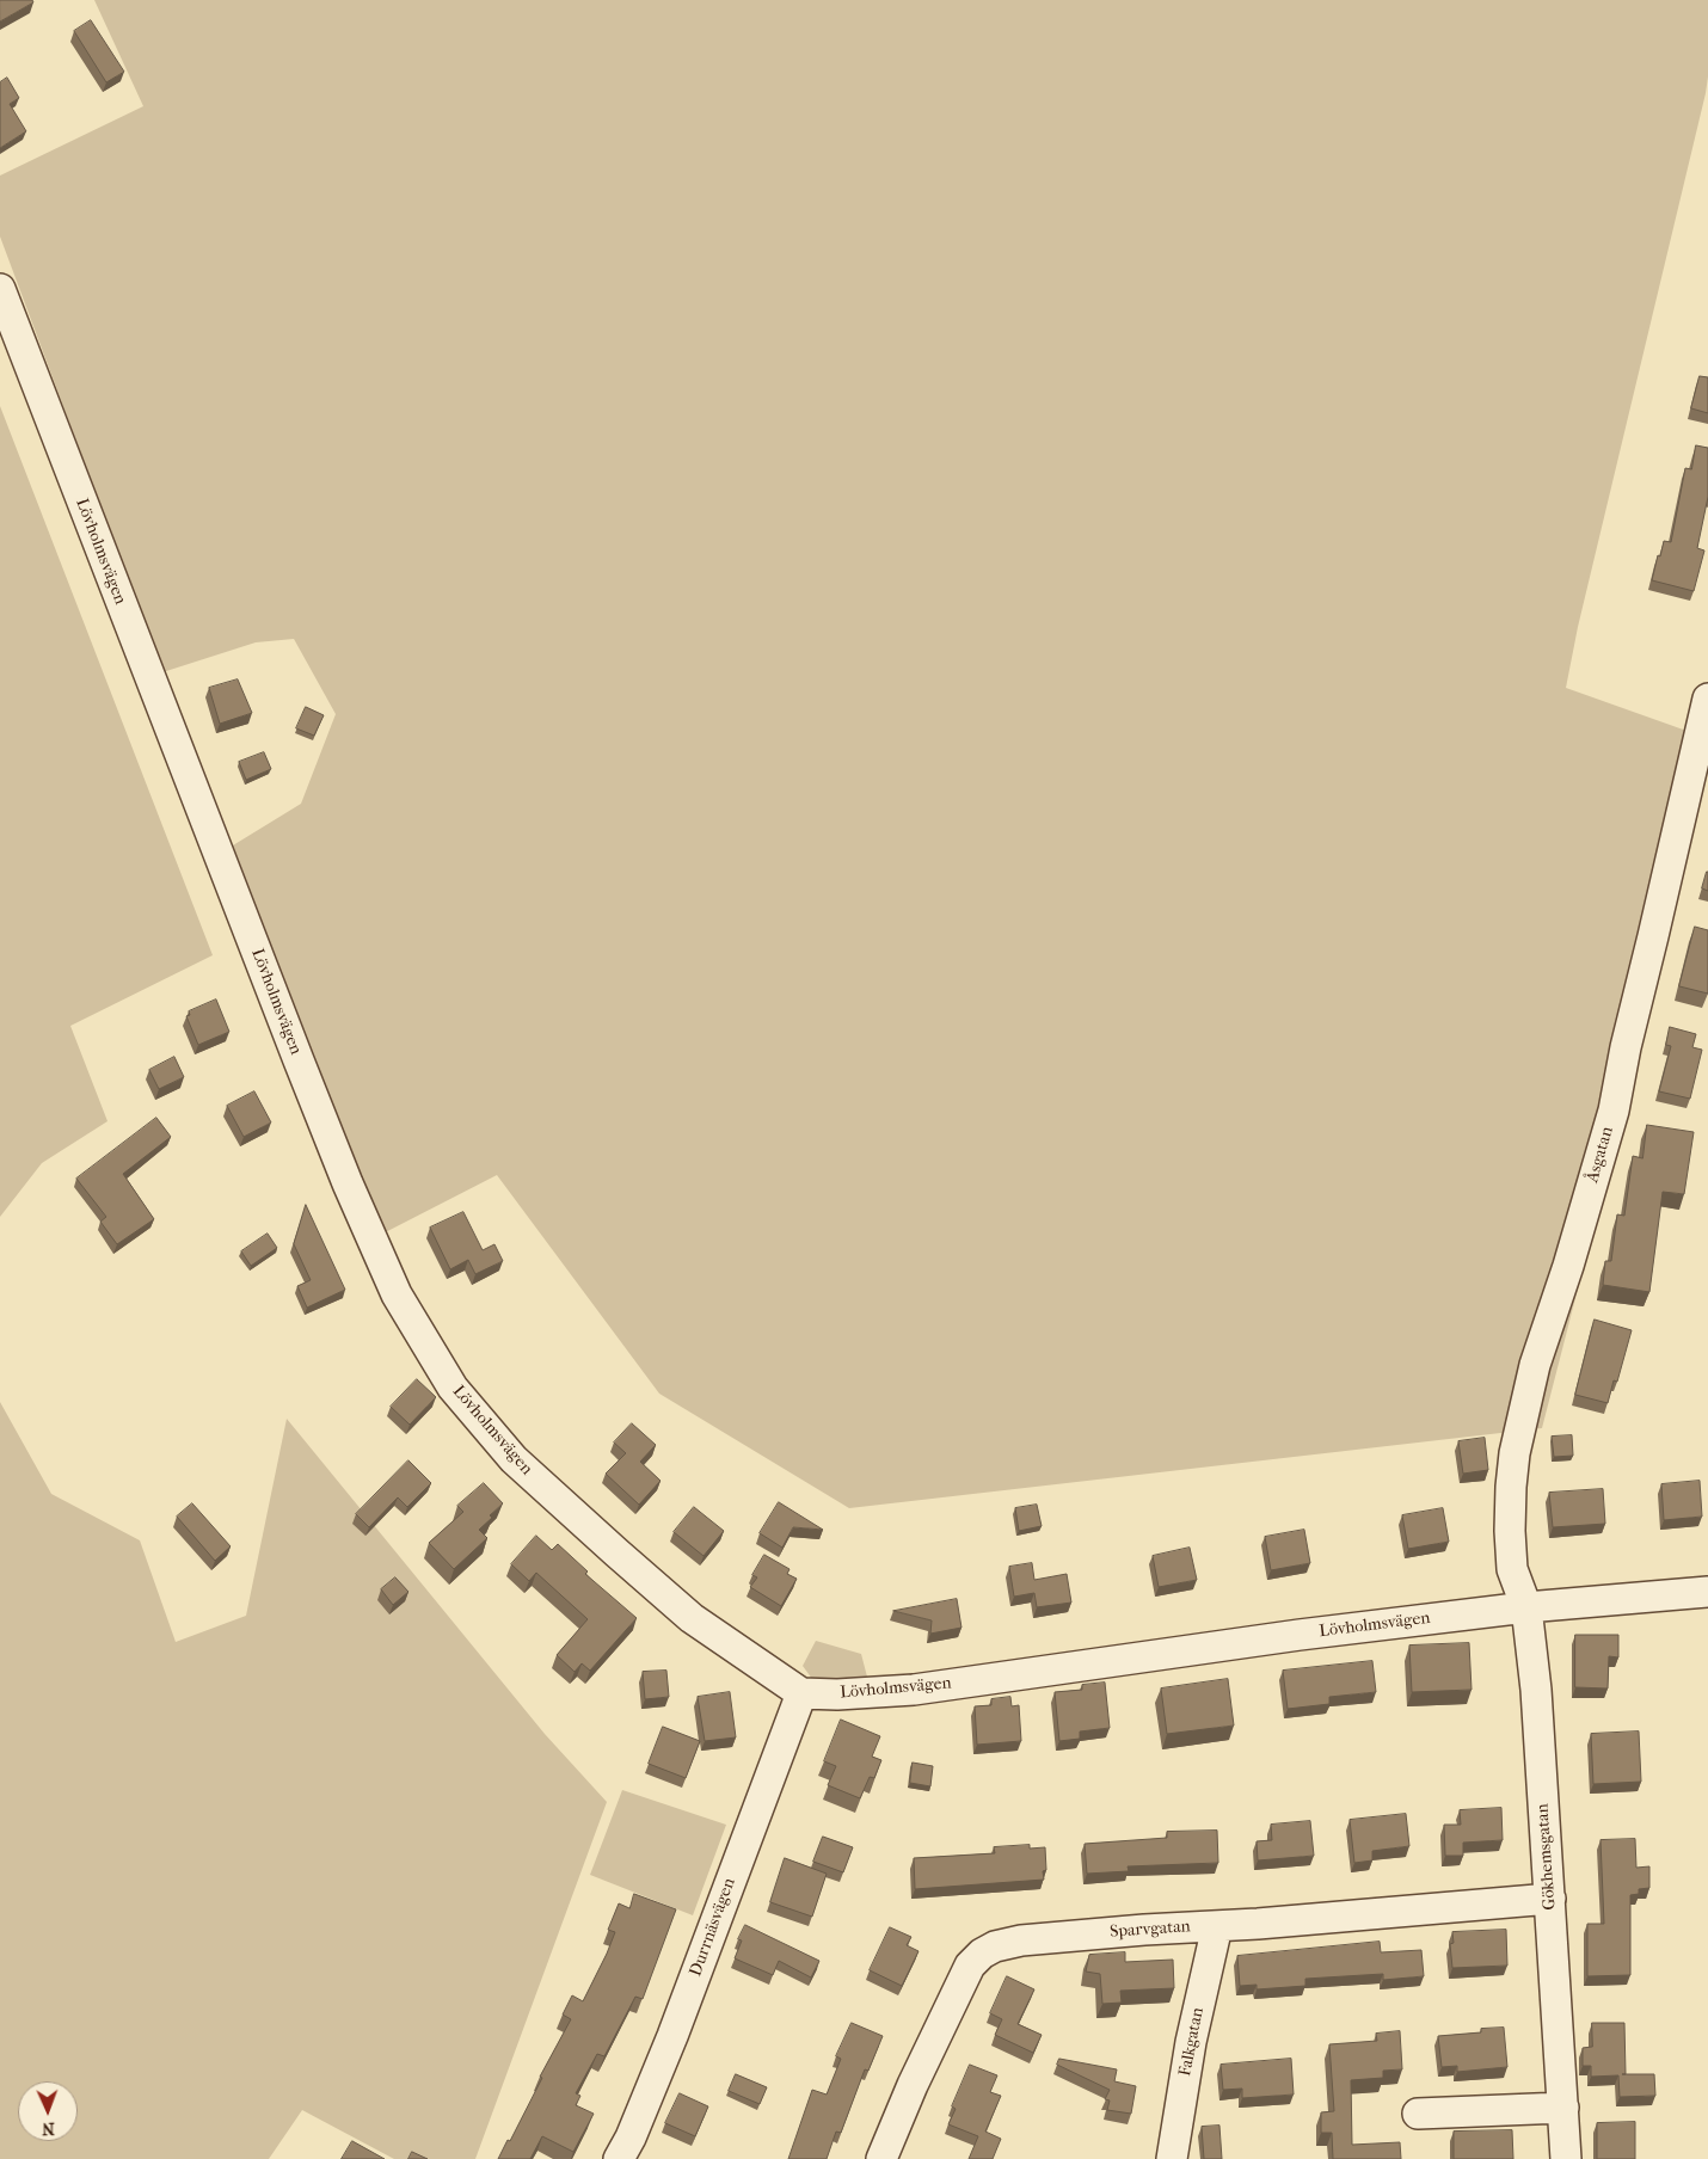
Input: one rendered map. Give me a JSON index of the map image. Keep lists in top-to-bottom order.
{
  "streets": {
    "street": [
      "Lövholmsvägen",
      "Åsgatan",
      "Gökhemsgatan",
      "Durrnäsvägen",
      "Sparvgatan",
      "Falkgatan"
    ]
  },
  "crossings": [
    ["Lövholmsvägen", "Åsgatan"],
    ["Lövholmsvägen", "Gökhemsgatan"],
    ["Lövholmsvägen", "Durrnäsvägen"],
    ["Åsgatan", "Gökhemsgatan"],
    ["Gökhemsgatan", "Sparvgatan"],
    ["Sparvgatan", "Falkgatan"]
  ],
  "north": "bottom"
}
